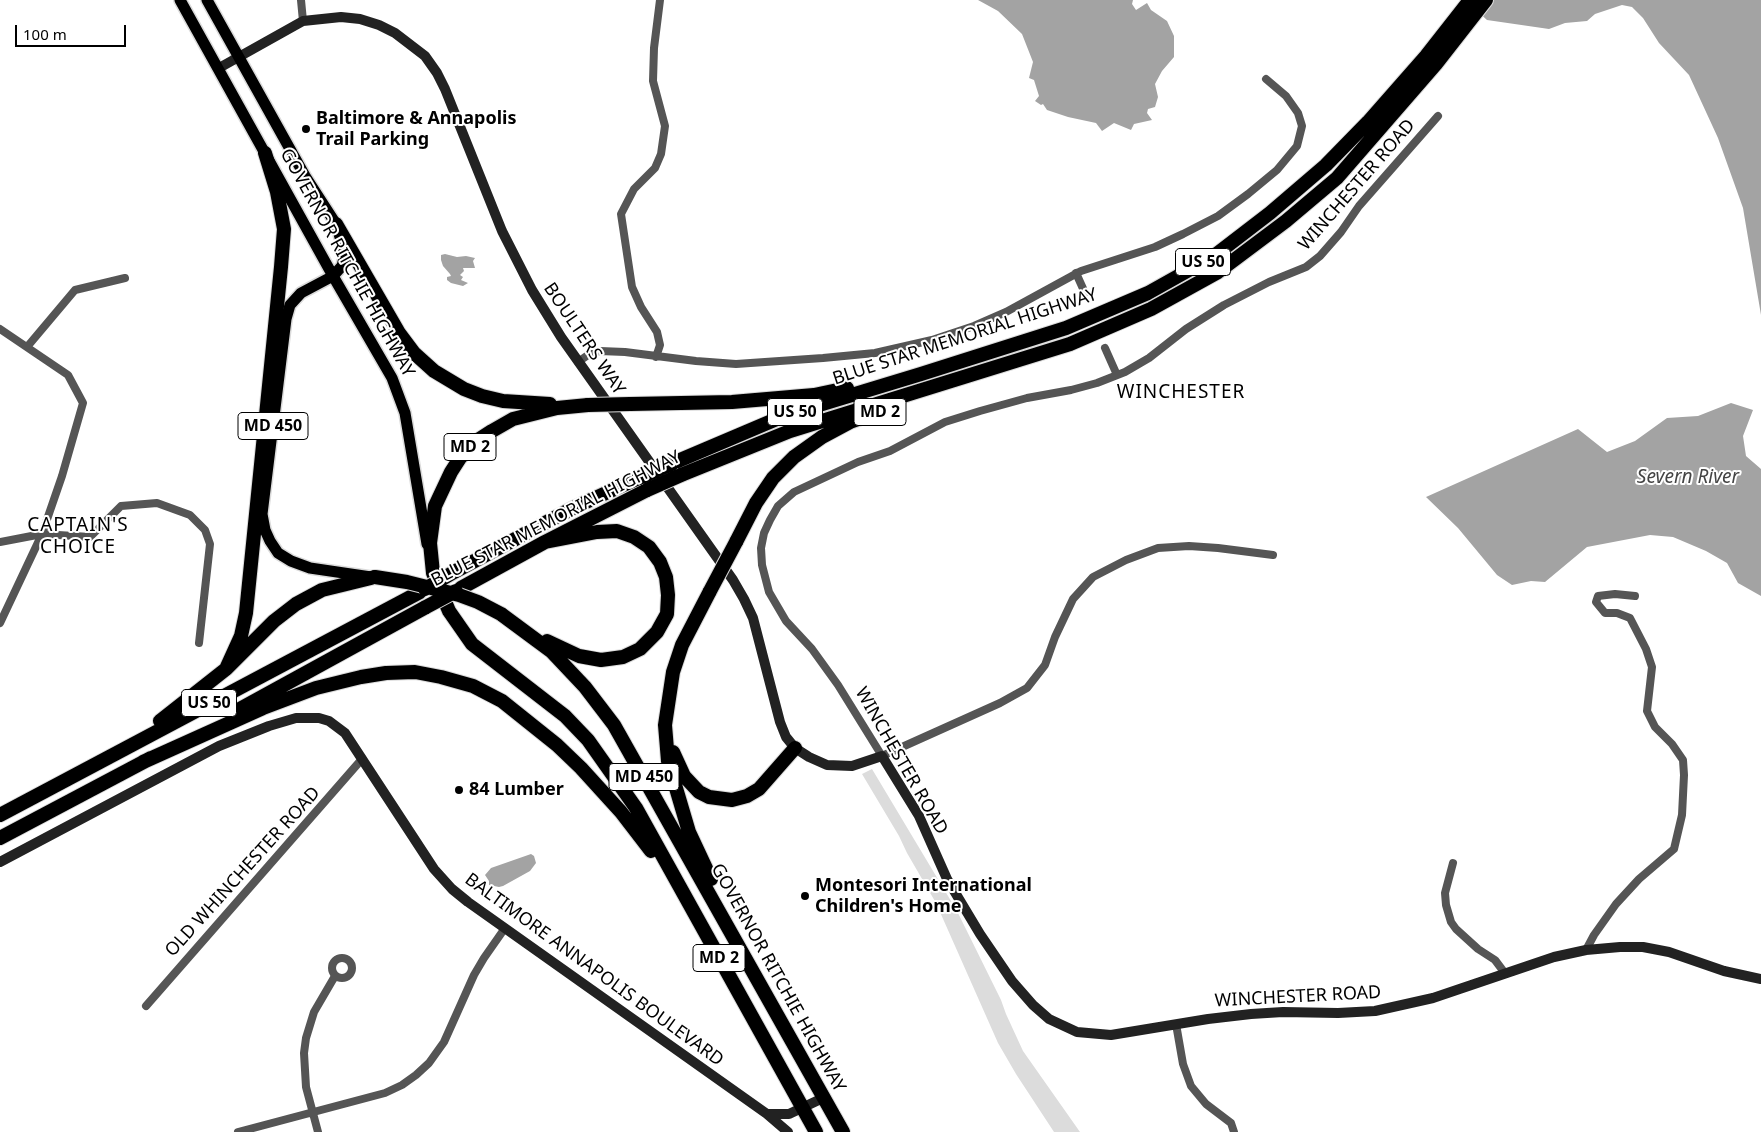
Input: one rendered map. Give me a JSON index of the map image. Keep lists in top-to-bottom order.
{
  "streets": {
    "highway": [
      "US 50",
      "GOVERNOR RITCHIE HIGHWAY",
      "BLUE STAR MEMORIAL HIGHWAY",
      "MD 2",
      "MD 450"
    ],
    "street": [
      "WINCHESTER ROAD",
      "BOULTERS WAY",
      "OLD WHINCHESTER ROAD",
      "BALTIMORE ANNAPOLIS BOULEVARD"
    ]
  },
  "crossings": [
    ["WINCHESTER ROAD", "BOULTERS WAY"],
    ["GOVERNOR RITCHIE HIGHWAY", "BLUE STAR MEMORIAL HIGHWAY"],
    ["GOVERNOR RITCHIE HIGHWAY", "BOULTERS WAY"],
    ["GOVERNOR RITCHIE HIGHWAY", "MD 2"],
    ["GOVERNOR RITCHIE HIGHWAY", "MD 450"],
    ["BLUE STAR MEMORIAL HIGHWAY", "MD 2"],
    ["OLD WHINCHESTER ROAD", "BALTIMORE ANNAPOLIS BOULEVARD"]
  ],
  "districts": ["WINCHESTER", "CAPTAIN'S CHOICE"],
  "water": ["Severn River"],
  "places": ["Baltimore & Annapolis Trail Parking", "84 Lumber", "Montesori International Children's Home"],
  "scale_bar": "100 m"
}
